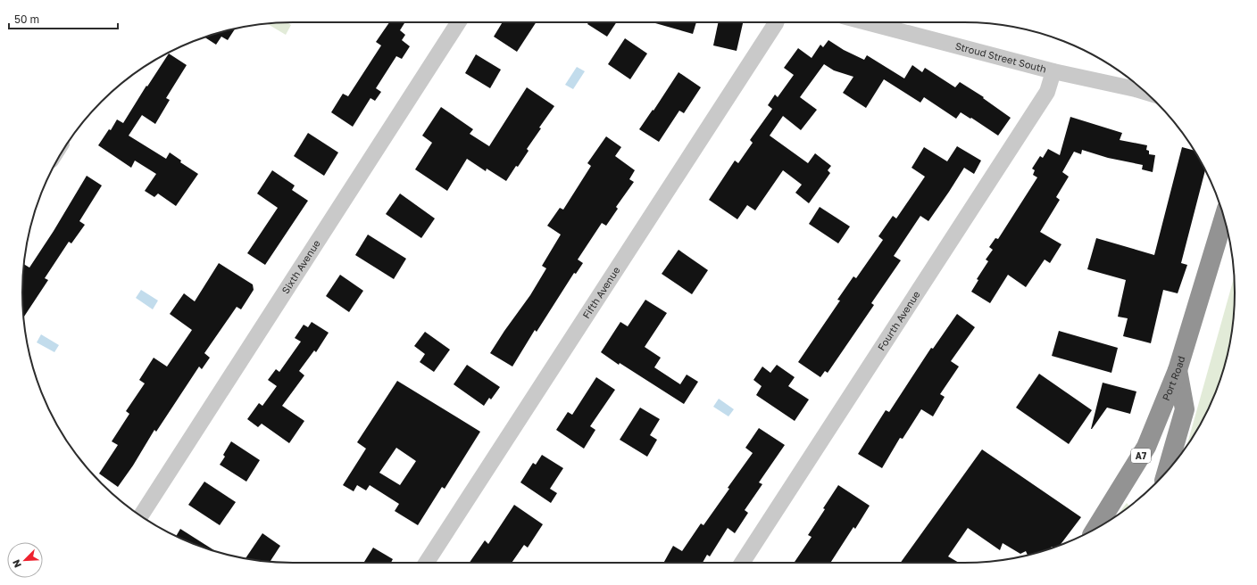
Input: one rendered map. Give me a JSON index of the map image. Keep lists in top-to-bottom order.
{
  "streets": {
    "highway": ["Port Road", "A7"],
    "street": [
      "Stroud Street South",
      "Sixth Avenue",
      "Fifth Avenue",
      "Fourth Avenue"
    ]
  },
  "crossings": [
    ["Stroud Street South", "Fourth Avenue"]
  ],
  "scale_bar": "50 m",
  "north": "bottom left"
}
